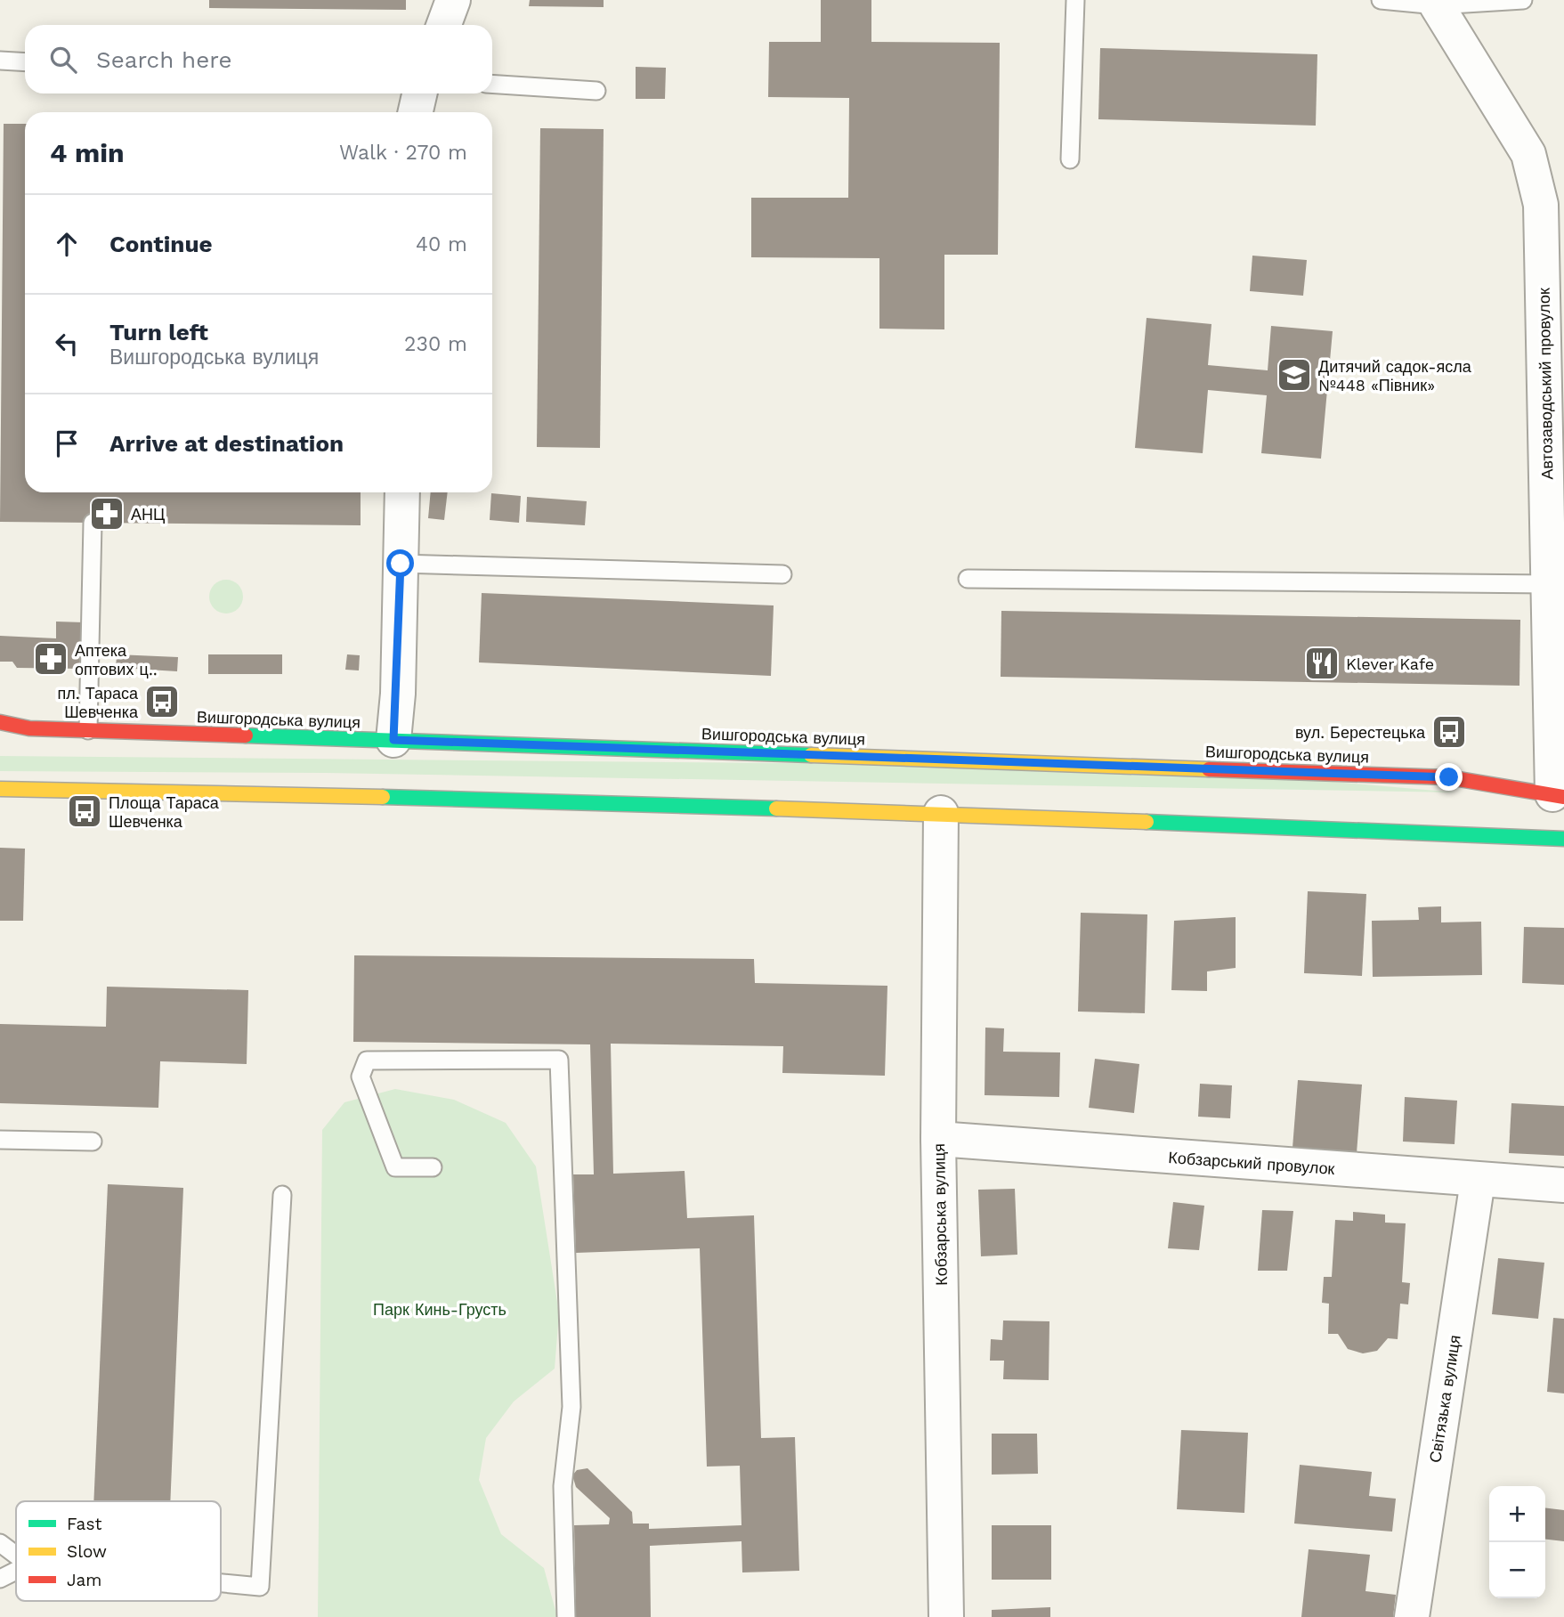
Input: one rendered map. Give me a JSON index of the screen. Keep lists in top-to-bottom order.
{
  "streets": {
    "main road": ["Вишгородська вулиця"],
    "street": [
      "Автозаводський провулок",
      "Кобзарський провулок",
      "Кобзарська вулиця",
      "Світязька вулиця"
    ]
  },
  "crossings": [
    ["Автозаводський провулок", "Вишгородська вулиця"],
    ["Кобзарський провулок", "Кобзарська вулиця"],
    ["Кобзарський провулок", "Світязька вулиця"]
  ],
  "parks": ["Парк Кинь-Грусть"],
  "places": {
    "school or university": ["Дитячий садок-ясла №448 «Півник»"],
    "pharmacy": ["АНЦ", "Аптека оптових ц‥"],
    "restaurant": ["Klever Kafe"],
    "bus stop": ["пл. Тараса Шевченка", "вул. Берестецька", "Площа Тараса Шевченка"]
  },
  "legend": ["Fast", "Slow", "Jam"],
  "page": {
    "search": "Search here",
    "heading": ["4 min", "Walk · 270 m"],
    "list": [
      ["Continue", "40 m"],
      ["Turn left", "Вишгородська вулиця", "230 m"],
      "Arrive at destination"
    ],
    "map_buttons": ["+", "−"]
  }
}
